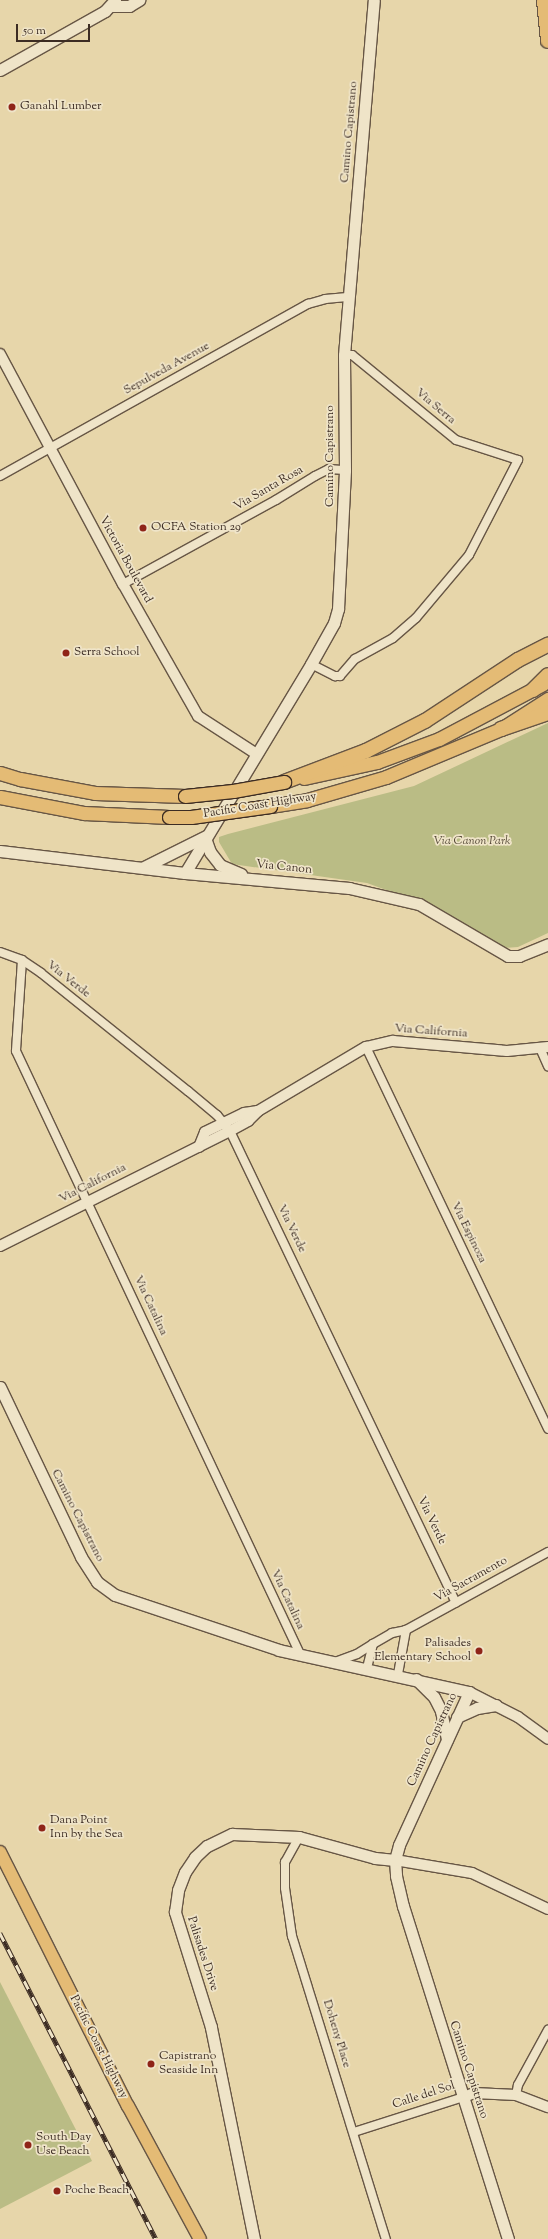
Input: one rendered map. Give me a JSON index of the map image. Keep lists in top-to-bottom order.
{
  "streets": {
    "highway": ["Pacific Coast Highway"],
    "main road": ["Camino Capistrano", "Via Canon", "Palisades Drive"],
    "street": [
      "Sepulveda Avenue",
      "Via Serra",
      "Via Santa Rosa",
      "Victoria Boulevard",
      "Via Verde",
      "Via California",
      "Via Espinoza",
      "Via Catalina",
      "Via Sacramento",
      "Doheny Place",
      "Calle del Sol"
    ]
  },
  "crossings": [
    ["Camino Capistrano", "Sepulveda Avenue"],
    ["Camino Capistrano", "Via Serra"],
    ["Camino Capistrano", "Via Santa Rosa"],
    ["Camino Capistrano", "Victoria Boulevard"],
    ["Camino Capistrano", "Via Canon"],
    ["Camino Capistrano", "Via Catalina"],
    ["Camino Capistrano", "Via Sacramento"],
    ["Camino Capistrano", "Palisades Drive"],
    ["Camino Capistrano", "Calle del Sol"],
    ["Sepulveda Avenue", "Victoria Boulevard"],
    ["Via Santa Rosa", "Victoria Boulevard"],
    ["Via Verde", "Via California"],
    ["Via Verde", "Via Catalina"],
    ["Via Verde", "Via Sacramento"],
    ["Via California", "Via Espinoza"],
    ["Via California", "Via Catalina"],
    ["Palisades Drive", "Doheny Place"],
    ["Doheny Place", "Calle del Sol"]
  ],
  "parks": ["Via Canon Park"],
  "places": [
    "Ganahl Lumber",
    "OCFA Station 29",
    "Serra School",
    "Palisades Elementary School",
    "Dana Point Inn by the Sea",
    "Capistrano Seaside Inn",
    "South Day Use Beach",
    "Poche Beach"
  ],
  "scale_bar": "50 m"
}
